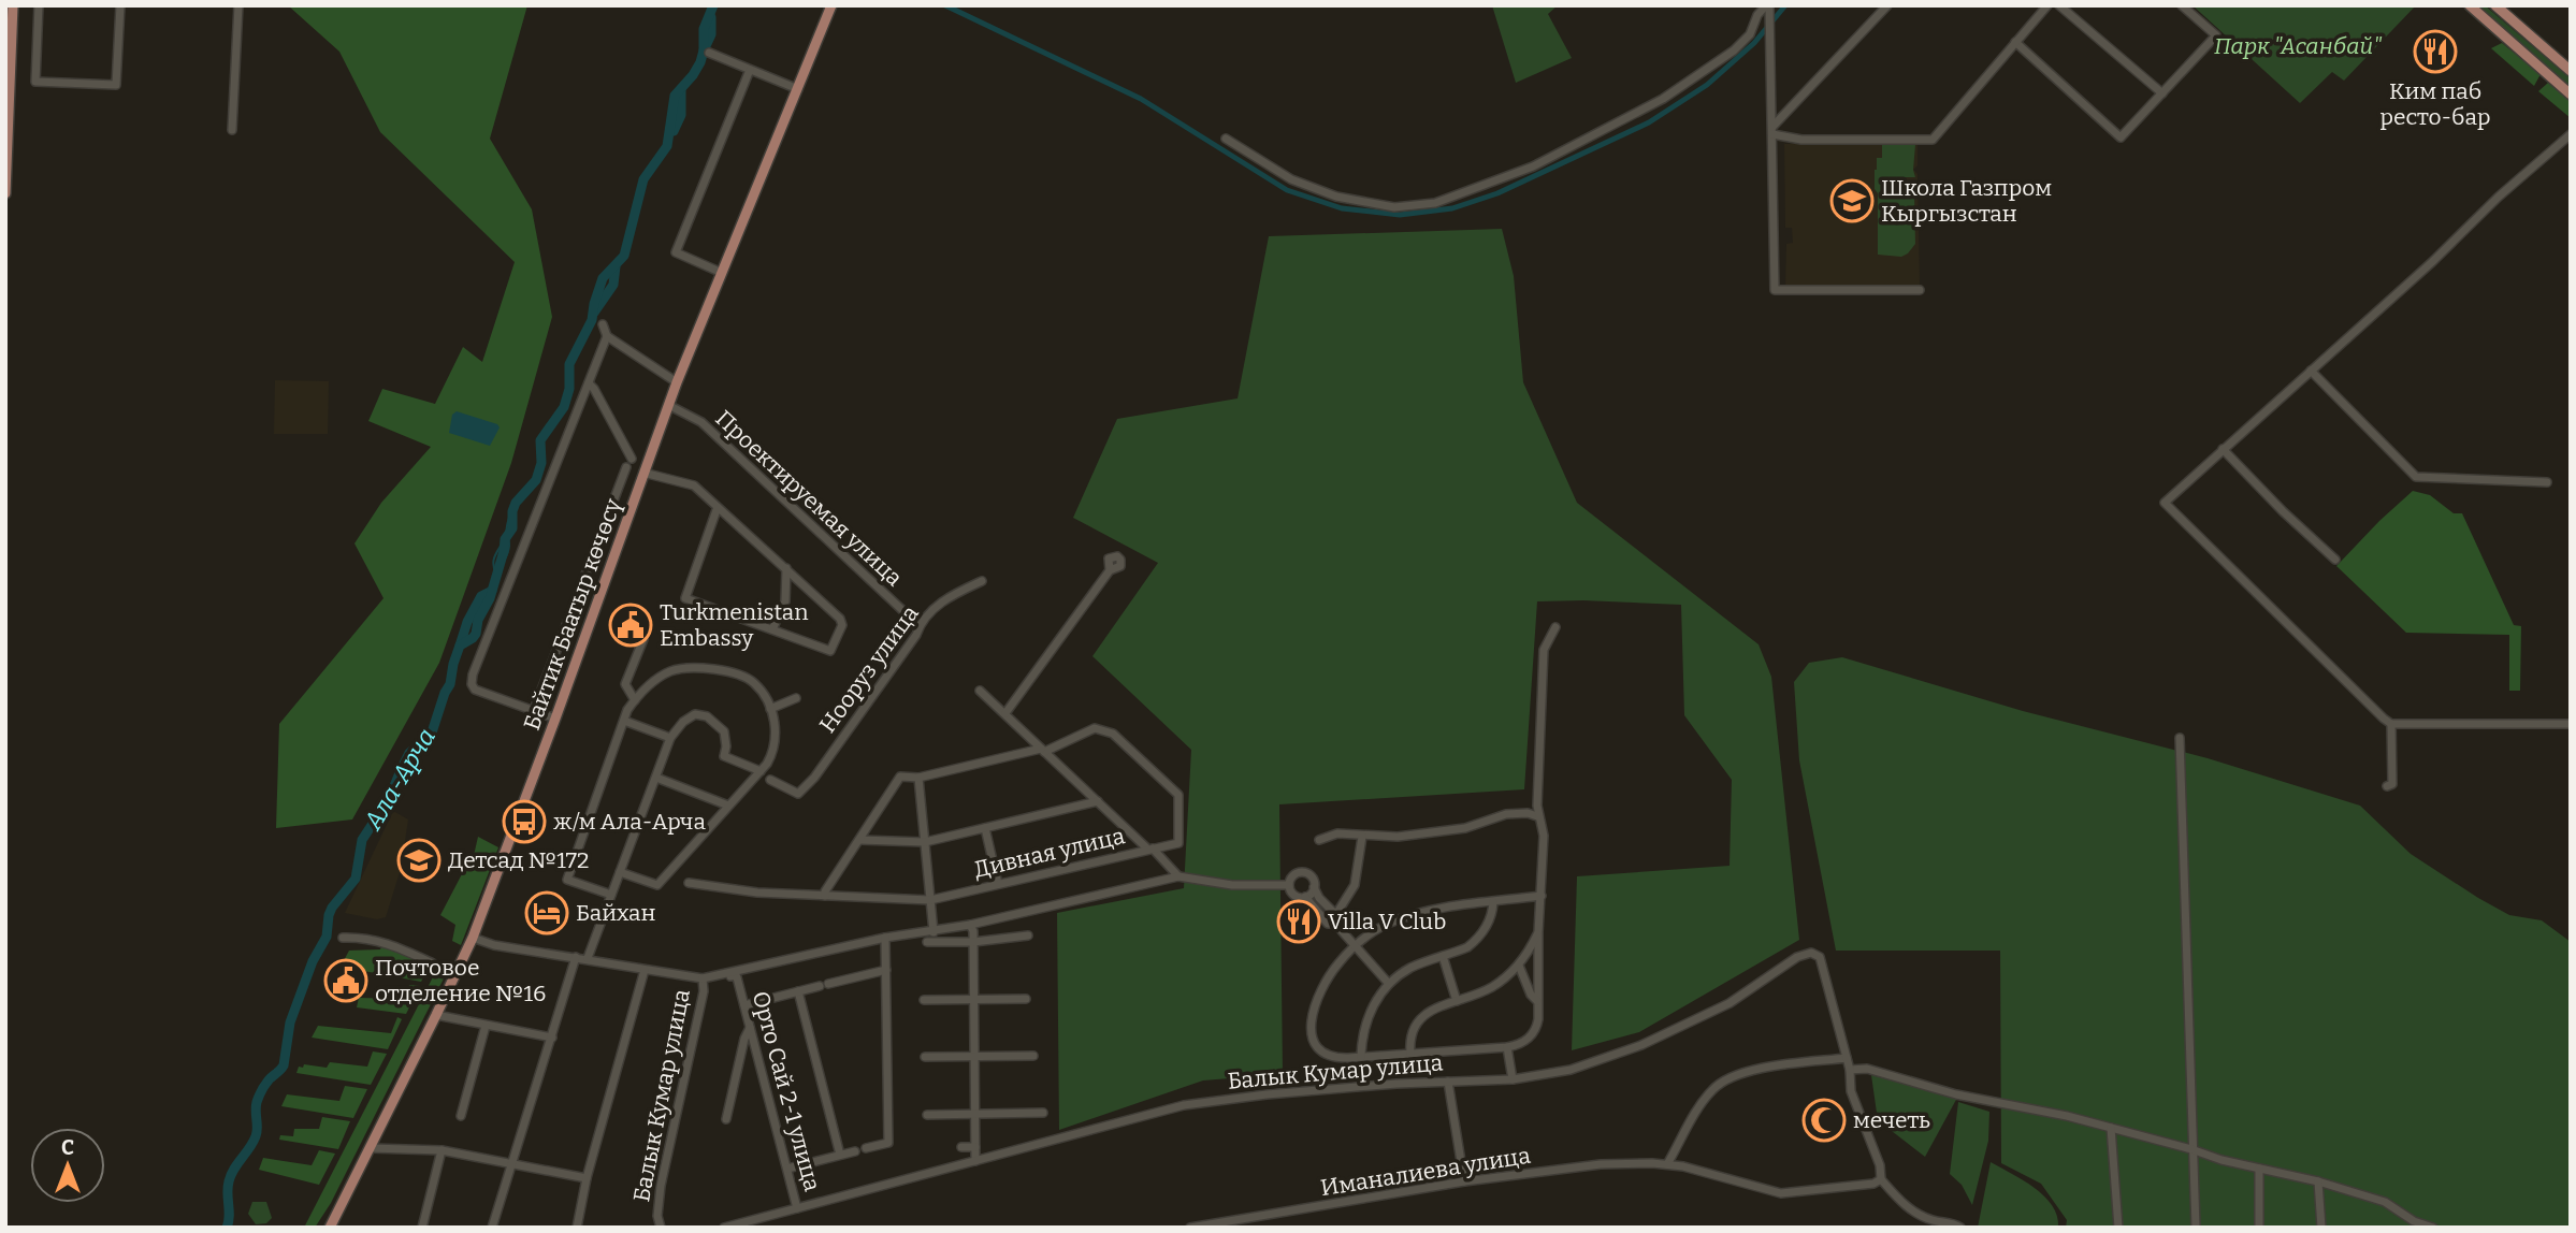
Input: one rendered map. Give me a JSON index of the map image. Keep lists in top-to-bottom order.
{
  "streets": {
    "main road": ["Байтик Баатыр көчөсү"],
    "street": [
      "Проектируемая улица",
      "Нооруз улица",
      "Дивная улица",
      "Балык Кумар улица",
      "Орто Сай 2-1 улица",
      "Иманалиева улица"
    ]
  },
  "crossings": [
    ["Проектируемая улица", "Байтик Баатыр көчөсү"],
    ["Проектируемая улица", "Нооруз улица"],
    ["Байтик Баатыр көчөсү", "Балык Кумар улица"],
    ["Балык Кумар улица", "Орто Сай 2-1 улица"]
  ],
  "water": ["Ала-Арча"],
  "parks": ["Парк \"Асанбай\""],
  "places": {
    "restaurant": ["Ким паб ресто-бар", "Villa V Club"],
    "school or university": ["Школа Газпром Кыргызстан", "Детсад №172"],
    "public building": ["Turkmenistan Embassy", "Почтовое отделение №16"],
    "bus stop": ["ж/м Ала-Арча"],
    "hotel": ["Байхан"],
    "mosque": ["мечеть"]
  },
  "north": "top"
}
